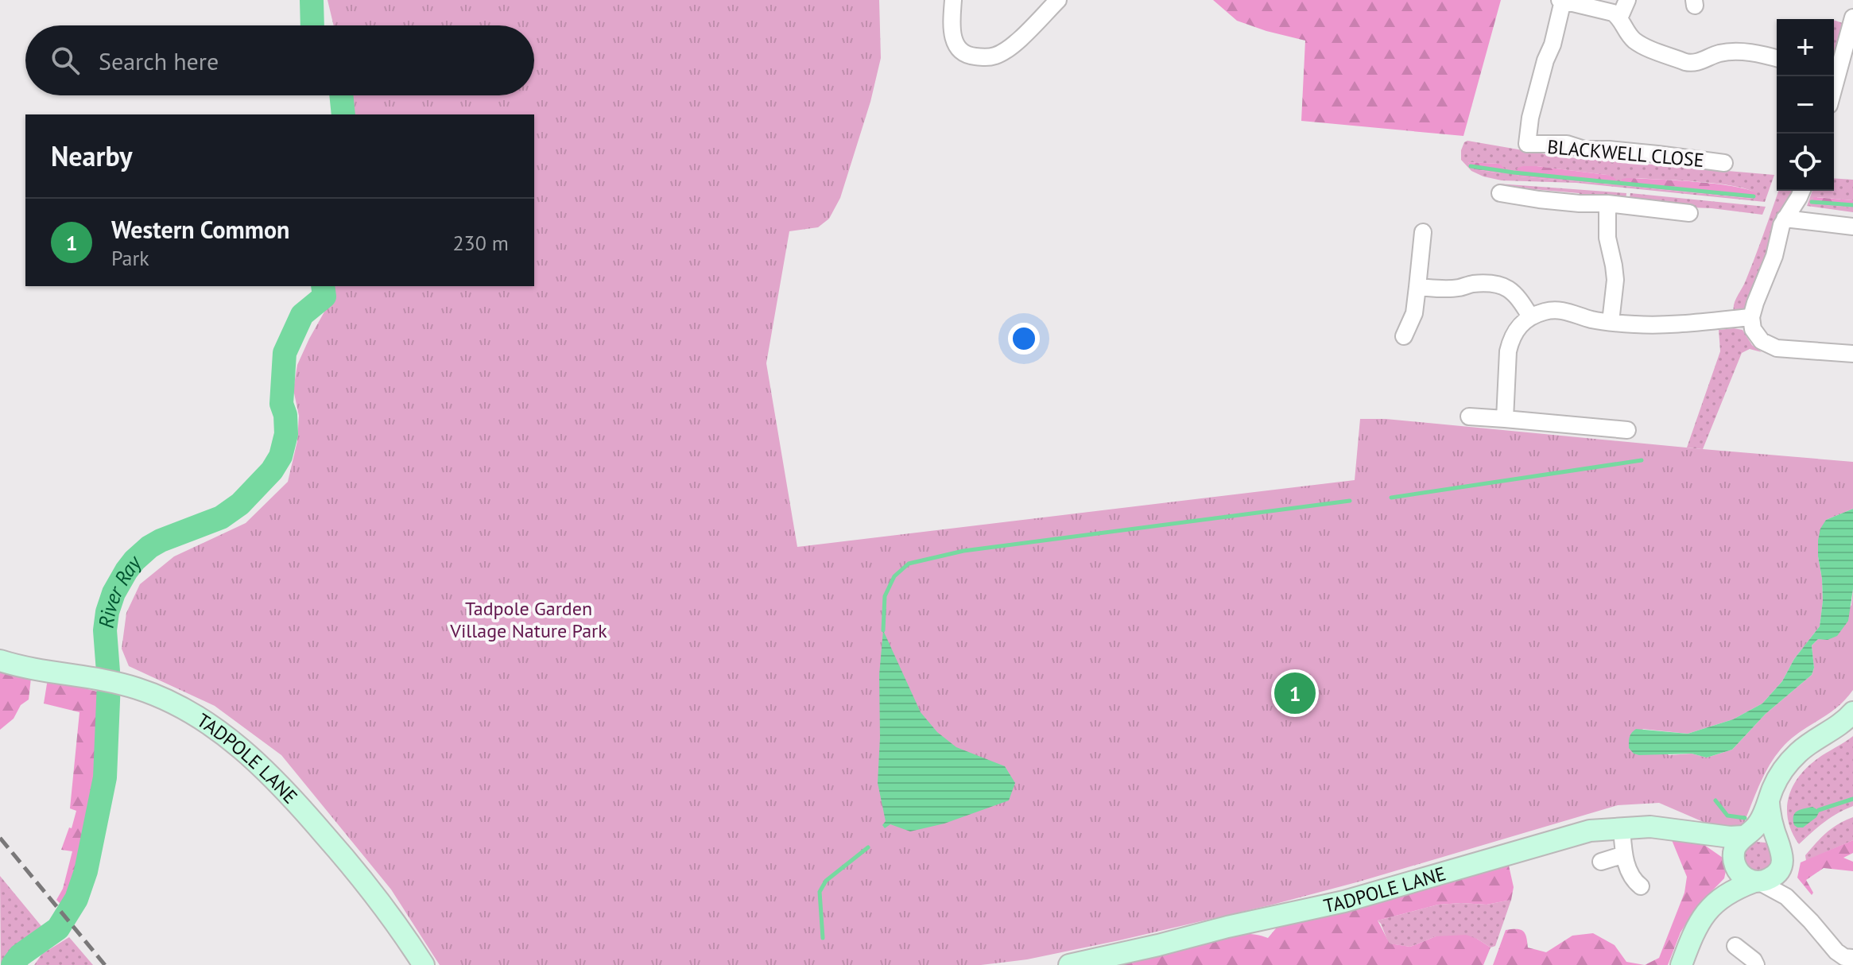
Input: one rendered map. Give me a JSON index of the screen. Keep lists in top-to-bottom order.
{
  "streets": {
    "street": ["BLACKWELL CLOSE", "TADPOLE LANE"]
  },
  "water": ["River Ray"],
  "parks": ["Tadpole Garden Village Nature Park"],
  "page": {
    "map_buttons": ["+", "−"],
    "search": "Search here",
    "heading": "Nearby",
    "list": [
      {
        "mark": "1",
        "name": "Western Common",
        "note": "Park",
        "value": "230 m"
      }
    ],
    "pins": "1"
  }
}
